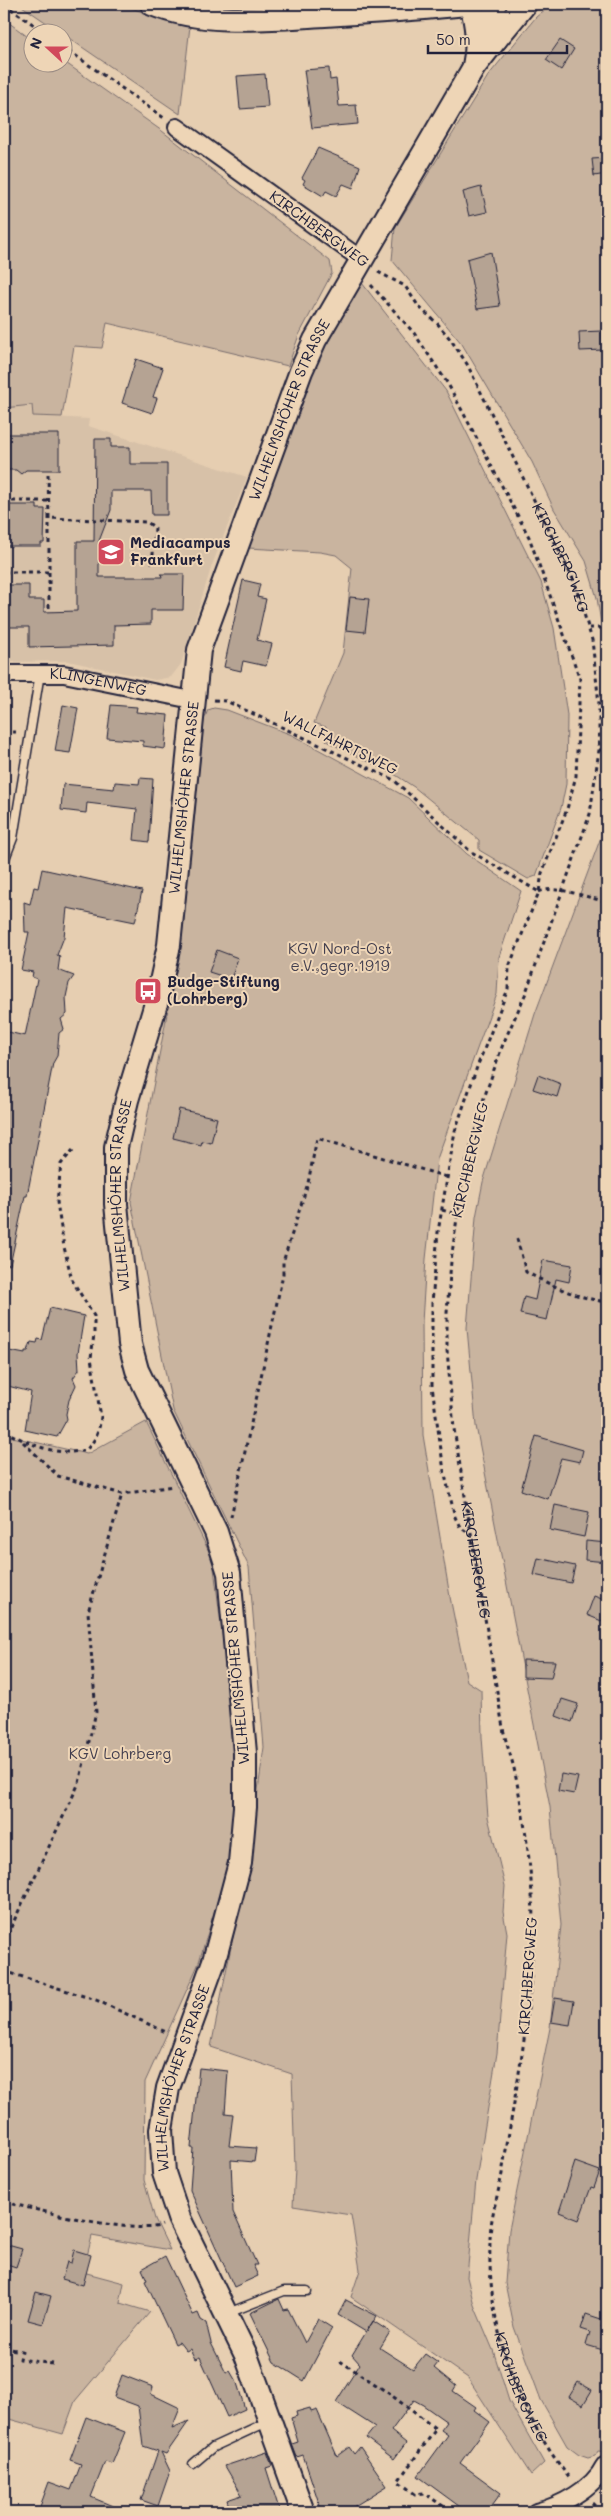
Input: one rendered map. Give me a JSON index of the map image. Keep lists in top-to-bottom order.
{
  "streets": {
    "main road": ["WILHELMSHÖHER STRASSE"],
    "street": ["KIRCHBERGWEG", "KLINGENWEG"],
    "path": ["WALLFAHRTSWEG"]
  },
  "crossings": [
    ["KIRCHBERGWEG", "WILHELMSHÖHER STRASSE"],
    ["WILHELMSHÖHER STRASSE", "KLINGENWEG"],
    ["WILHELMSHÖHER STRASSE", "WALLFAHRTSWEG"],
    ["KLINGENWEG", "WALLFAHRTSWEG"]
  ],
  "parks": ["KGV Nord-Ost e.V.,gegr.1919", "KGV Lohrberg"],
  "places": {
    "school or university": ["Mediacampus Frankfurt"],
    "bus stop": ["Budge-Stiftung (Lohrberg)"]
  },
  "scale_bar": "50 m",
  "north": "left"
}
